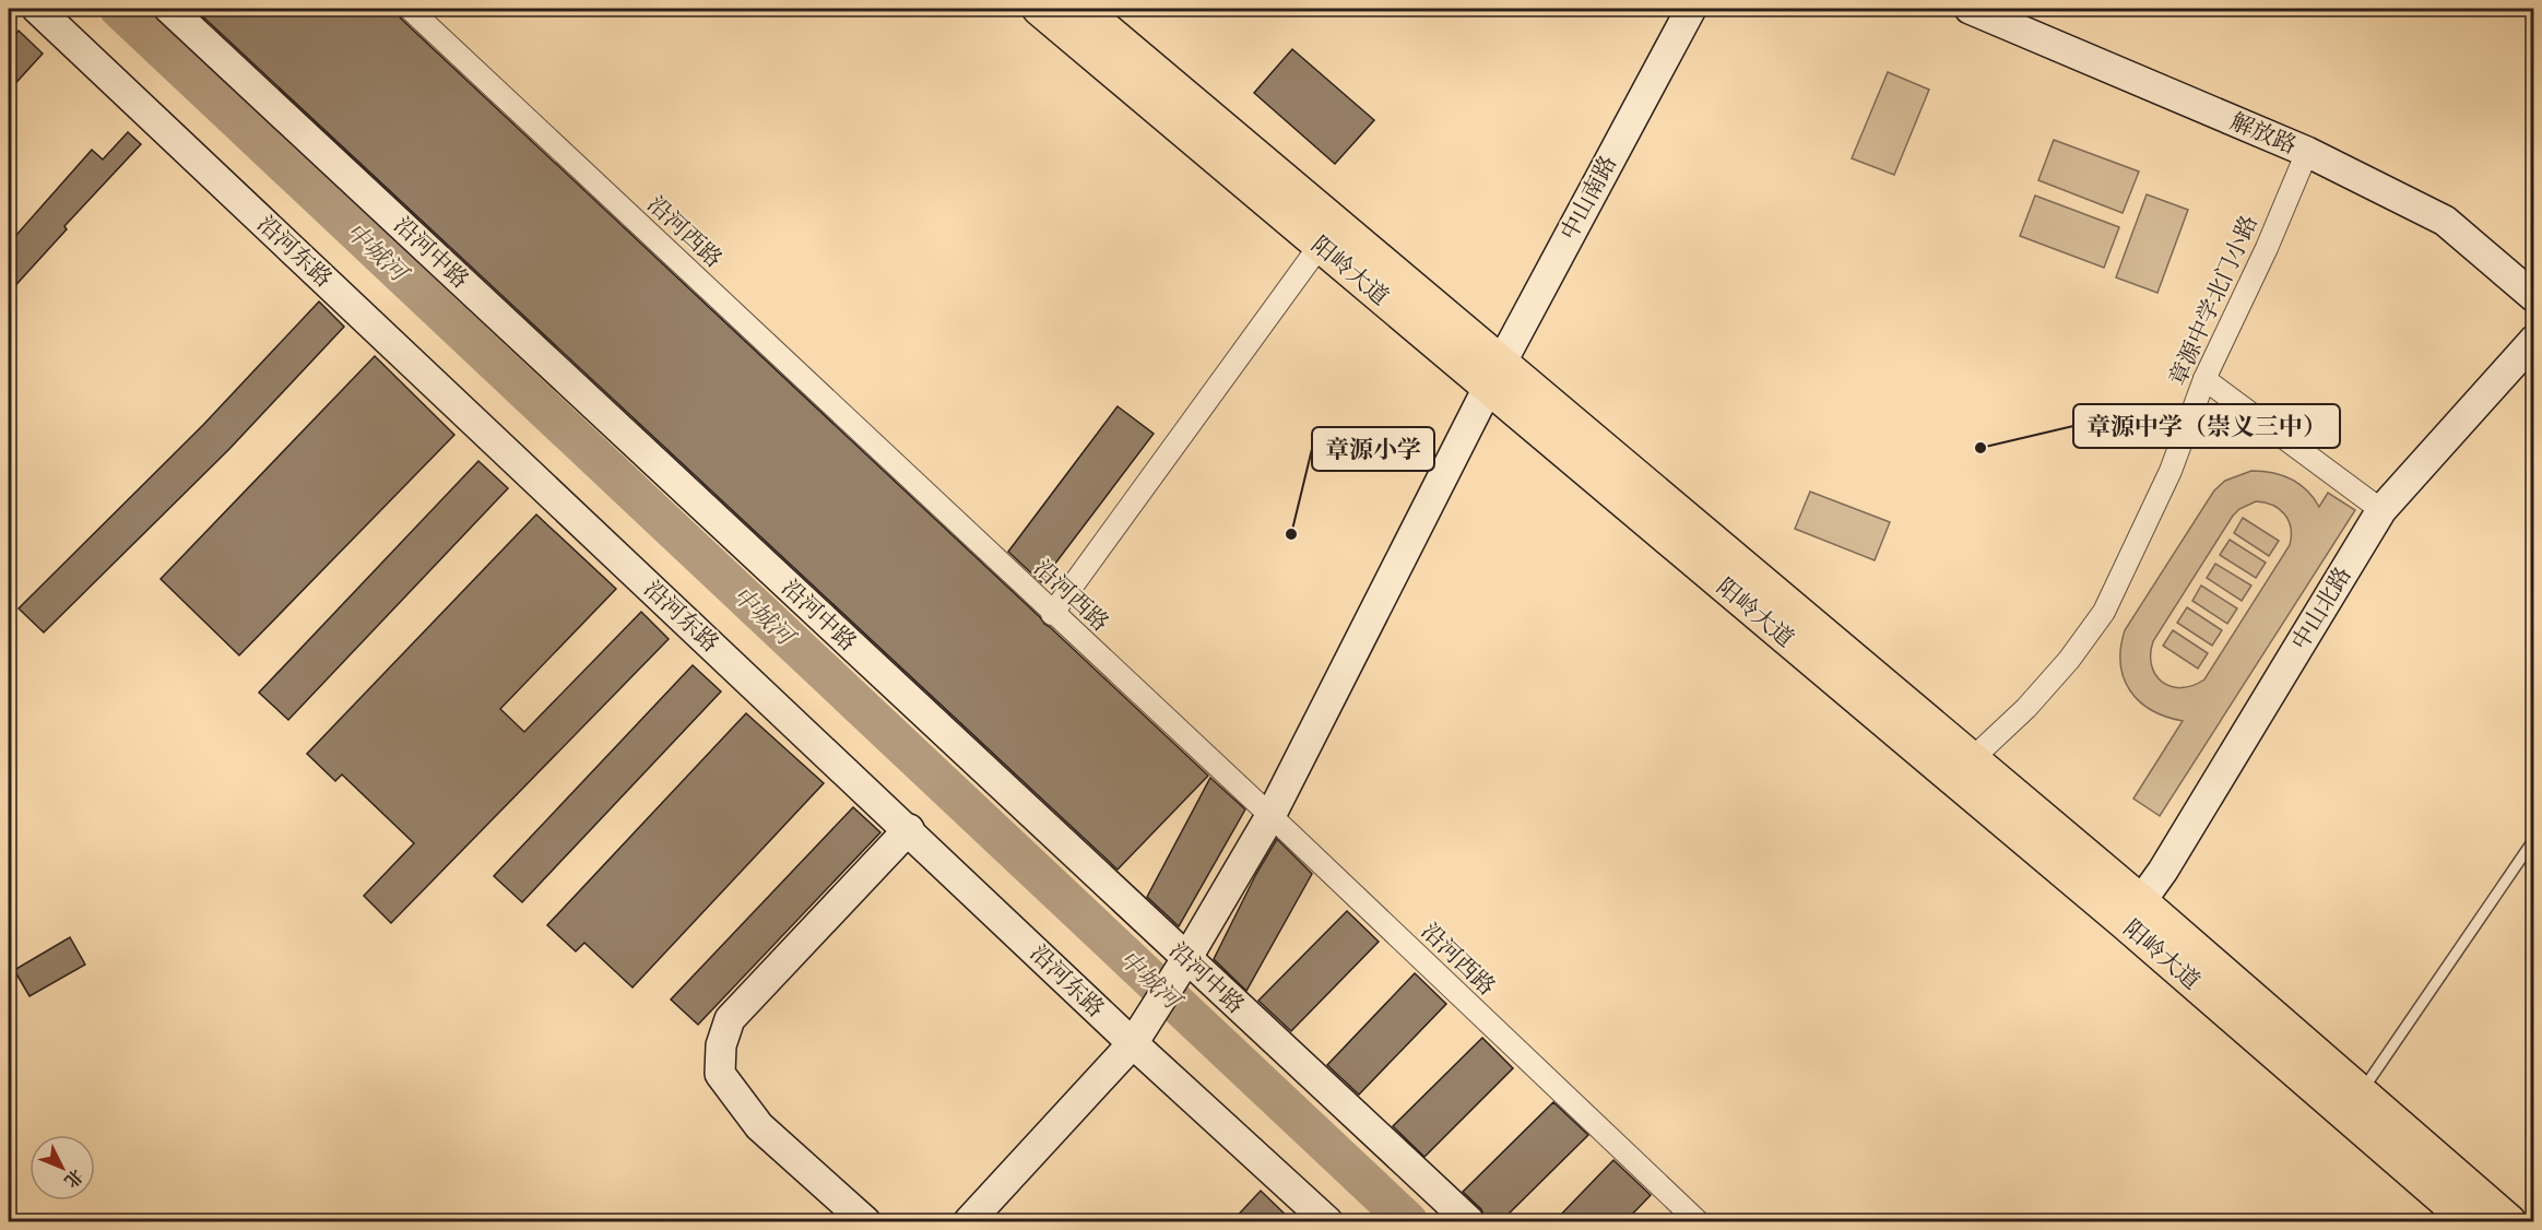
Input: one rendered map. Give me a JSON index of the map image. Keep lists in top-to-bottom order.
{
  "streets": {
    "main road": ["阳岭大道"],
    "street": [
      "解放路",
      "中山南路",
      "沿河西路",
      "沿河东路",
      "沿河中路",
      "章源中学北门小路",
      "中山北路"
    ]
  },
  "crossings": [
    ["解放路", "章源中学北门小路"],
    ["中山南路", "沿河西路"],
    ["中山南路", "沿河东路"],
    ["中山南路", "沿河中路"],
    ["中山南路", "阳岭大道"],
    ["阳岭大道", "章源中学北门小路"],
    ["阳岭大道", "中山北路"]
  ],
  "water": ["中城河"],
  "places": ["章源中学（崇义三中）", "章源小学"],
  "north": "bottom right"
}
